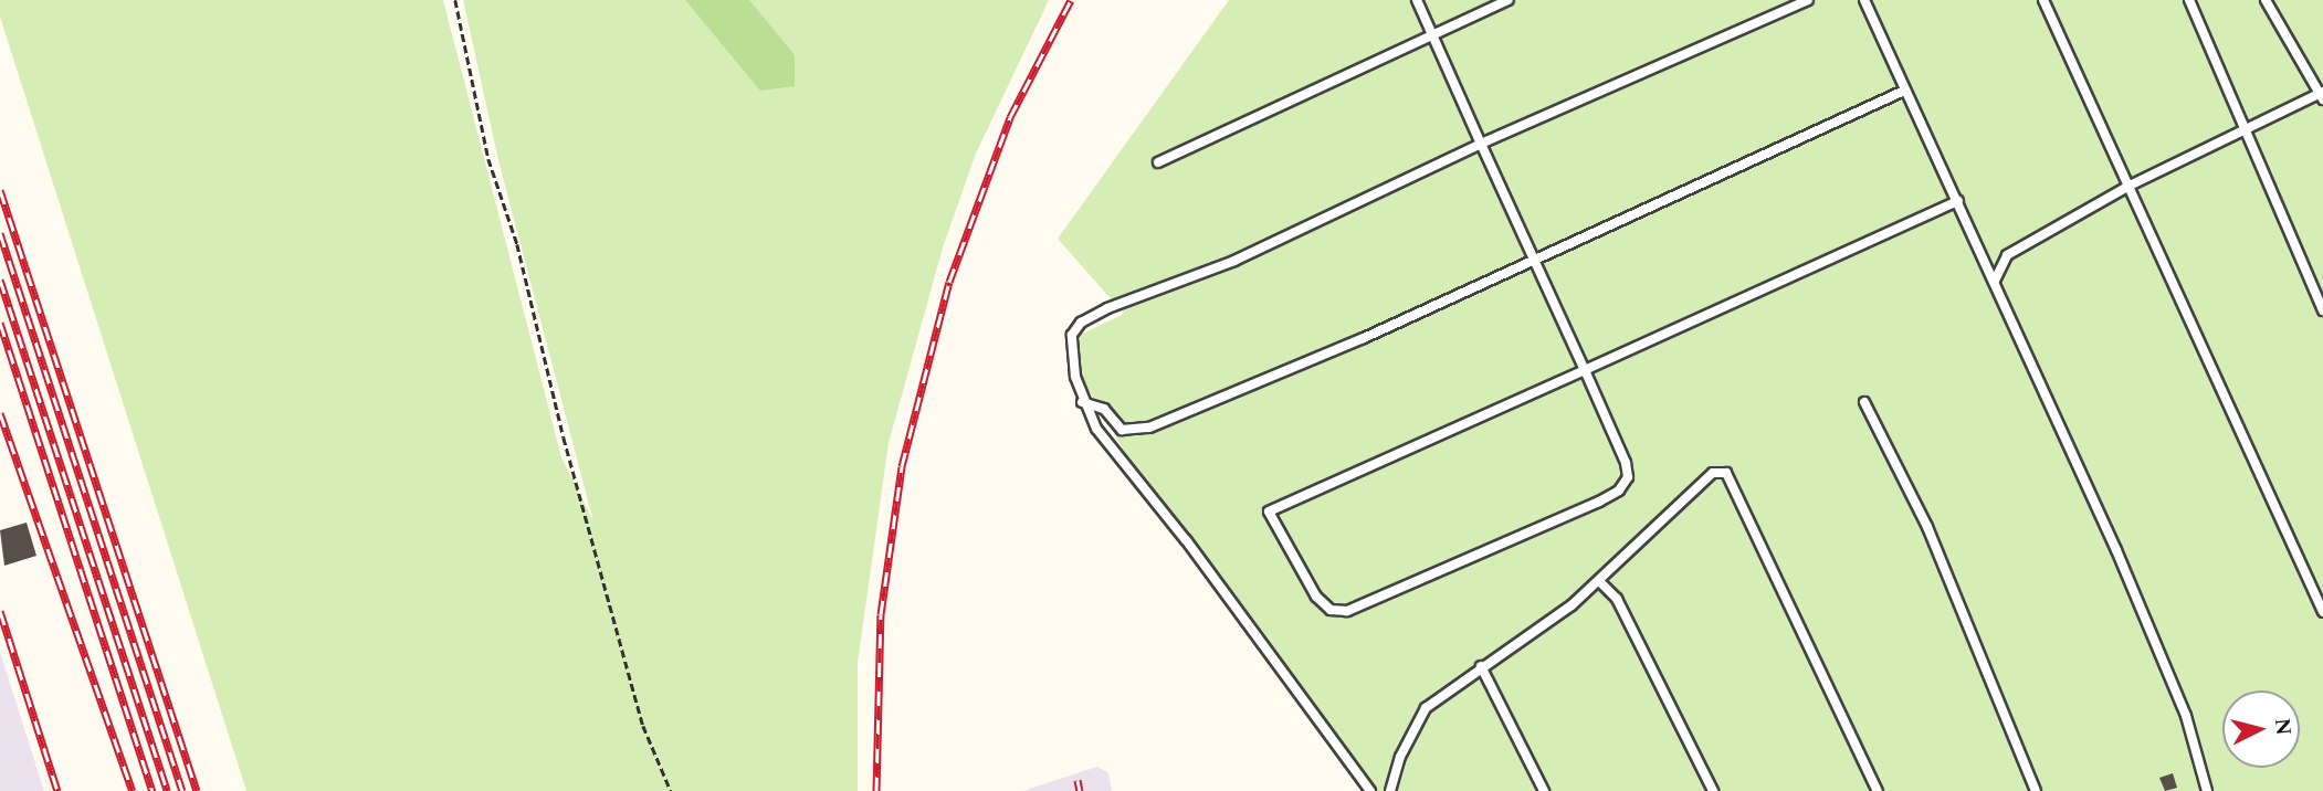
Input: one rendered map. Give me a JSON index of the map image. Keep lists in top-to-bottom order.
{
  "north": "right"
}
